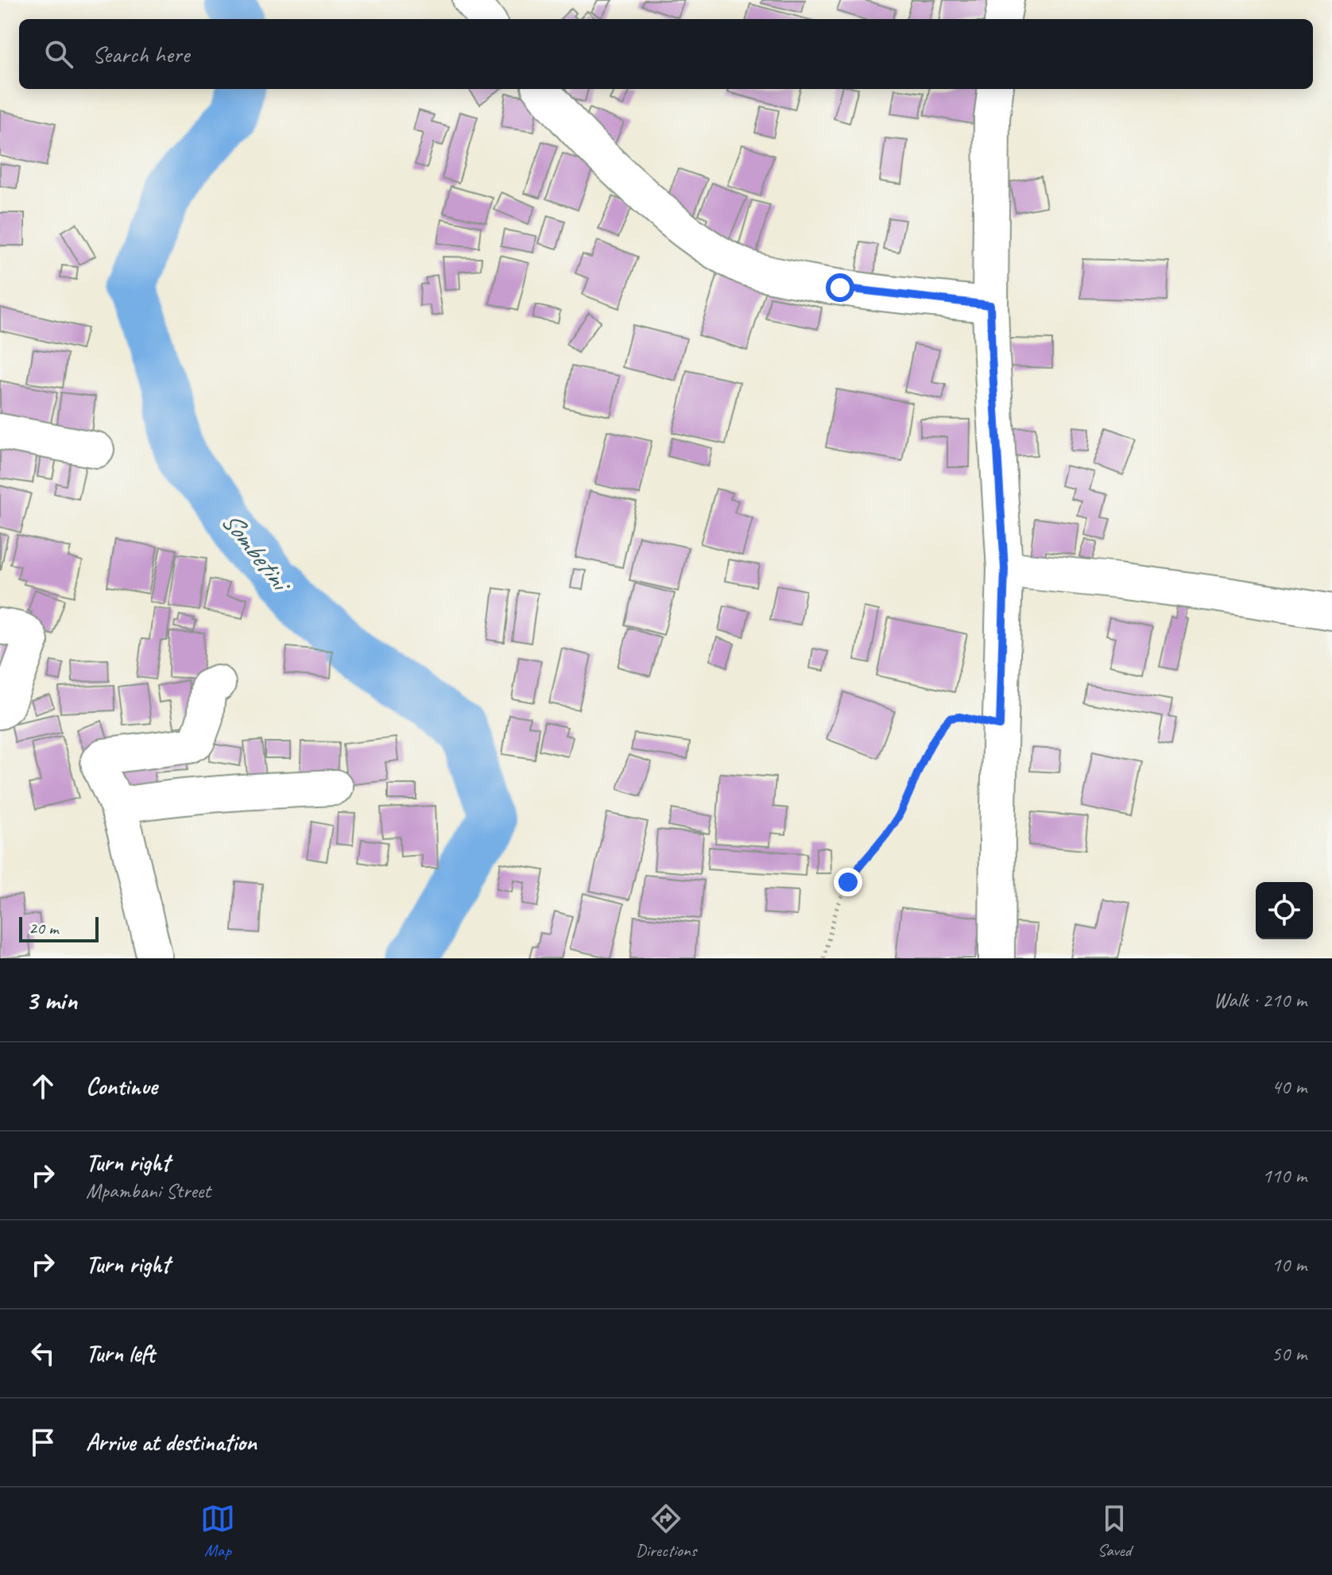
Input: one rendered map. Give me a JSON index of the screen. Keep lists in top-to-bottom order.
{
  "water": ["Sombetini"],
  "scale_bar": "20 m",
  "page": {
    "search": "Search here",
    "scale": "20 m",
    "heading": ["3 min", "Walk · 210 m"],
    "list": [
      ["Continue", "40 m"],
      ["Turn right", "Mpambani Street", "110 m"],
      ["Turn right", "10 m"],
      ["Turn left", "50 m"],
      "Arrive at destination"
    ],
    "nav": ["Map", "Directions", "Saved"]
  }
}
